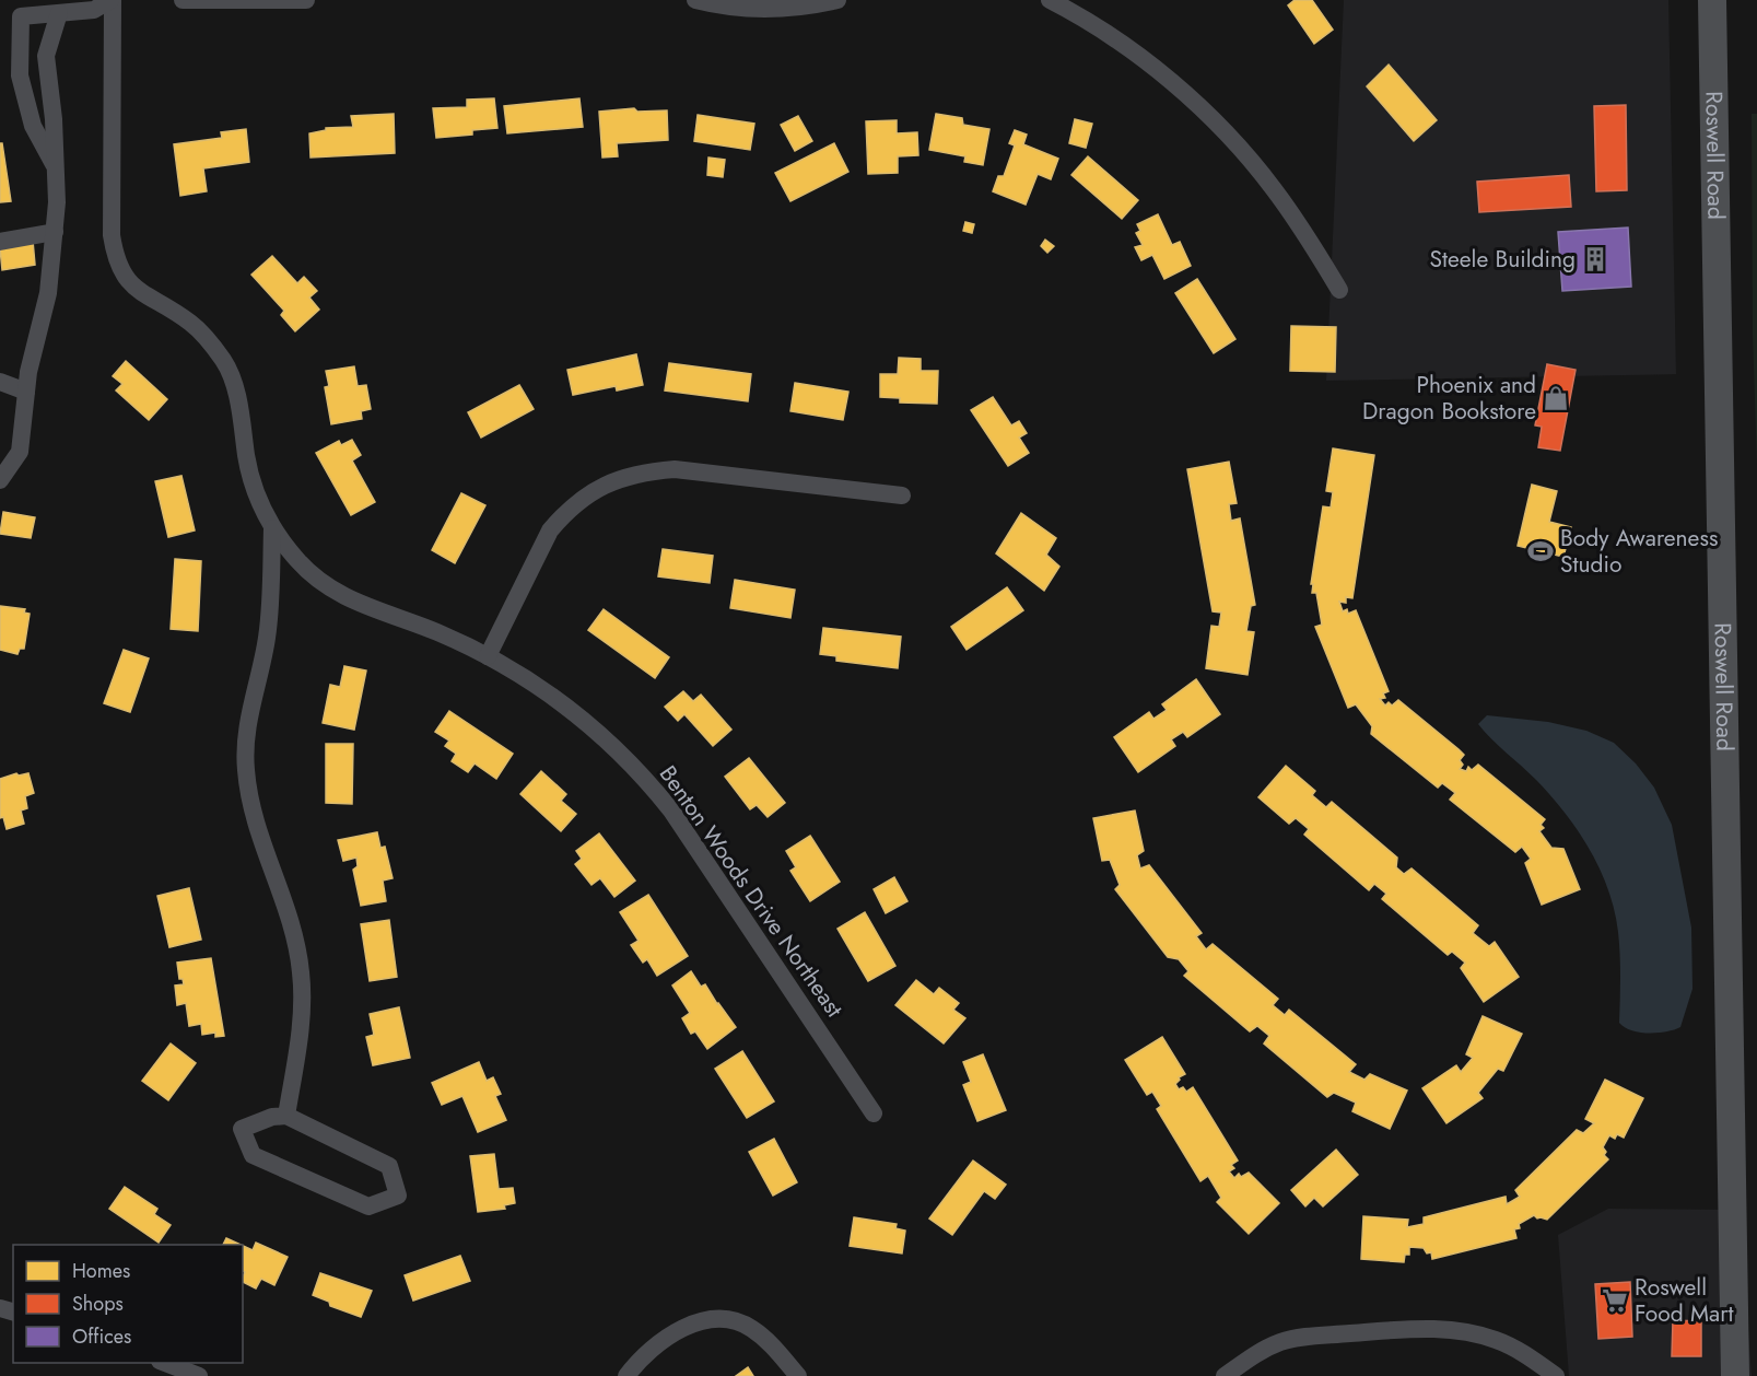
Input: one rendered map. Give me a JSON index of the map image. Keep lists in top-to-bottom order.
{
  "streets": {
    "main road": ["Roswell Road"],
    "street": ["Benton Woods Drive Northeast"]
  },
  "places": {
    "building": ["Steele Building"],
    "shop": ["Phoenix and Dragon Bookstore"],
    "sports": ["Body Awareness Studio"],
    "supermarket": ["Roswell Food Mart"]
  },
  "legend": ["Homes", "Shops", "Offices"]
}
